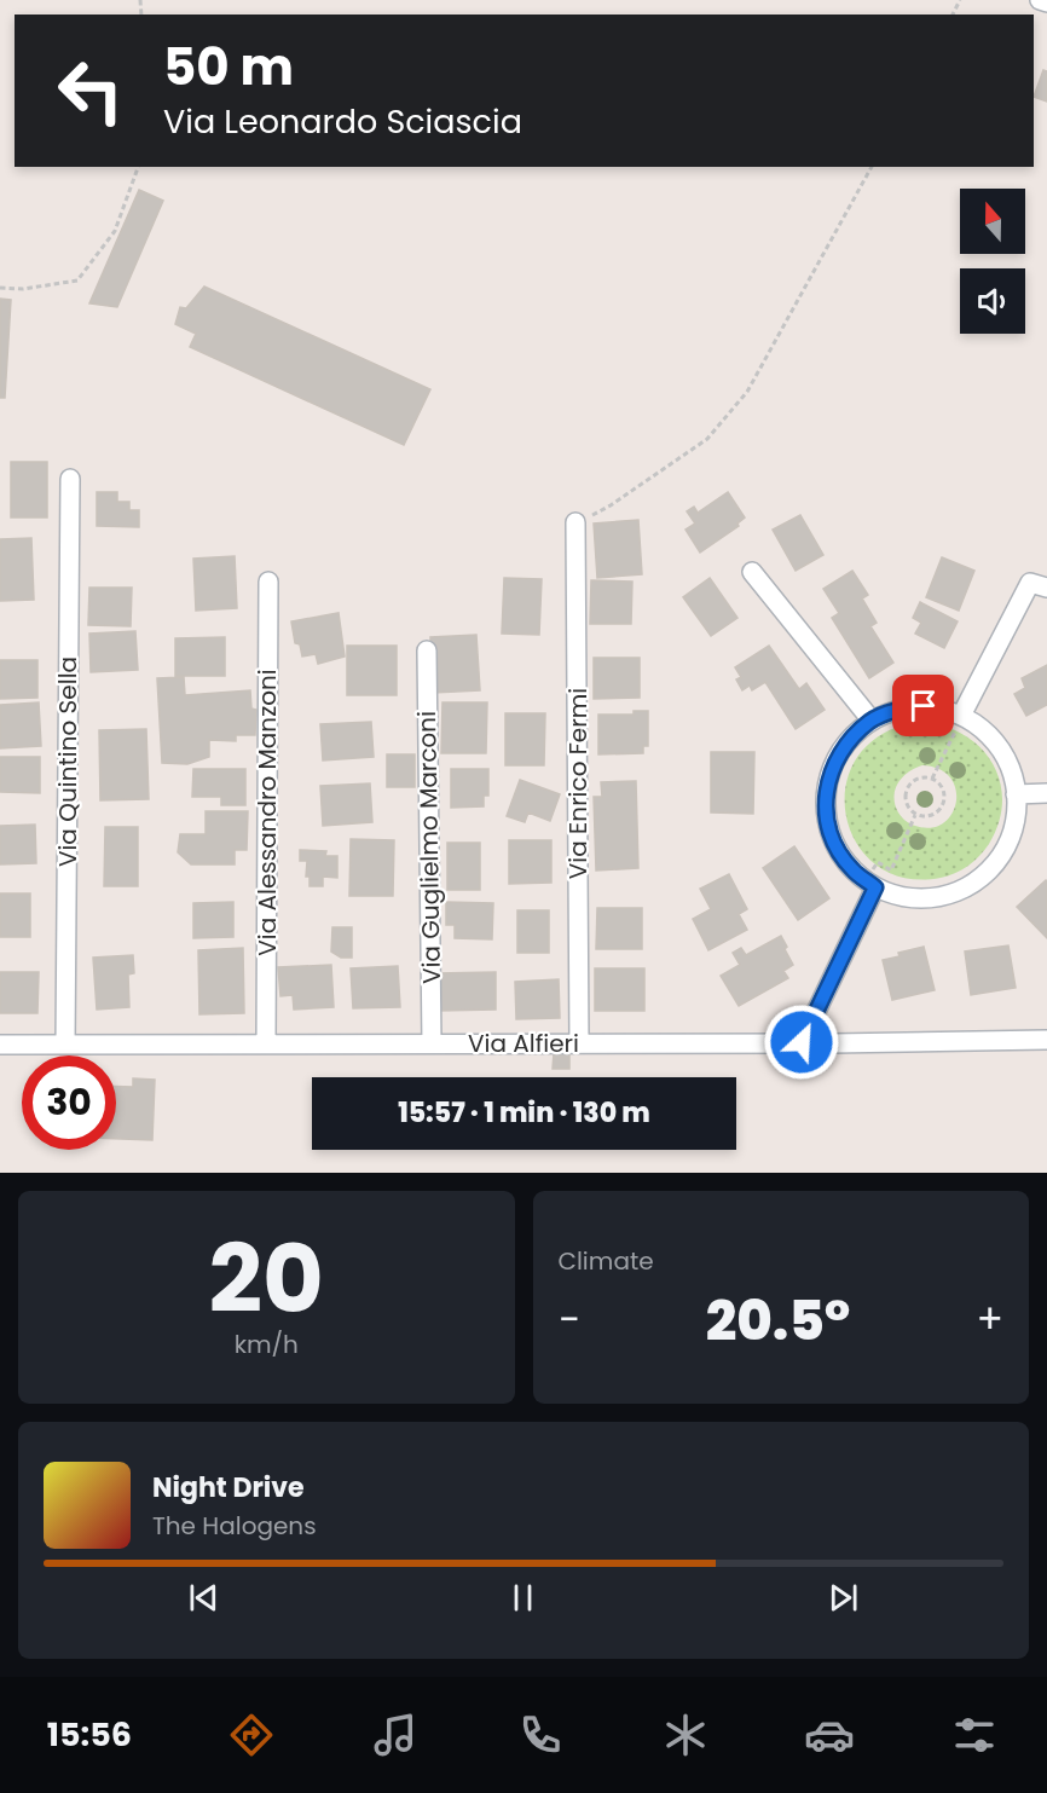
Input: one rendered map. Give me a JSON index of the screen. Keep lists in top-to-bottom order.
{
  "streets": {
    "street": [
      "Via Quintino Sella",
      "Via Enrico Fermi",
      "Via Alessandro Manzoni",
      "Via Guglielmo Marconi",
      "Via Alfieri"
    ]
  },
  "crossings": [
    ["Via Quintino Sella", "Via Alfieri"],
    ["Via Enrico Fermi", "Via Alfieri"],
    ["Via Alessandro Manzoni", "Via Alfieri"],
    ["Via Guglielmo Marconi", "Via Alfieri"]
  ],
  "north": "top",
  "page": {
    "turn": ["50 m", "Via Leonardo Sciascia"],
    "limit": "30",
    "trip": "15:57 · 1 min · 130 m",
    "tile": [
      ["20", "km/h"],
      "Climate"
    ],
    "heat": ["−", "20.5°", "+"],
    "song": ["Night Drive", "The Halogens"],
    "tabs": "15:56"
  }
}
